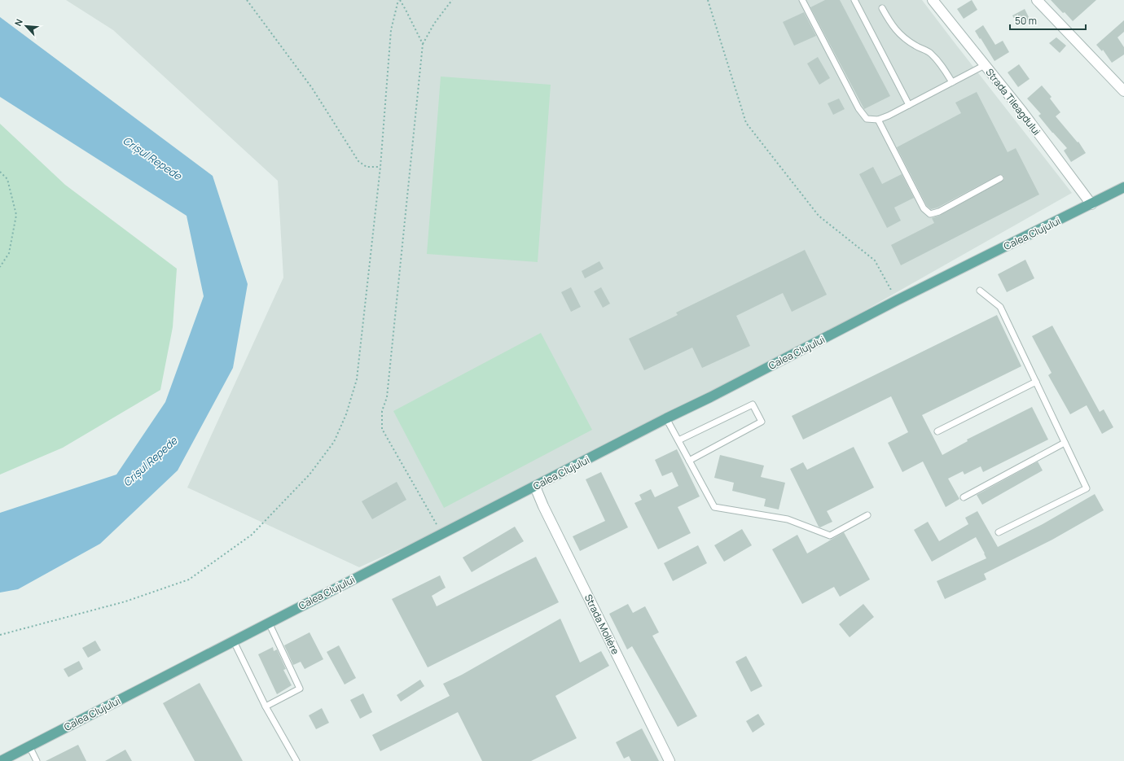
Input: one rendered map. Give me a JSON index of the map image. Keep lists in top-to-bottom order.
{
  "streets": {
    "main road": ["Calea Clujului"],
    "street": ["Strada Tileagdului", "Strada Molière"]
  },
  "crossings": [
    ["Strada Tileagdului", "Calea Clujului"],
    ["Calea Clujului", "Strada Molière"]
  ],
  "water": ["Crișul Repede"],
  "scale_bar": "50 m",
  "north": "top left"
}
